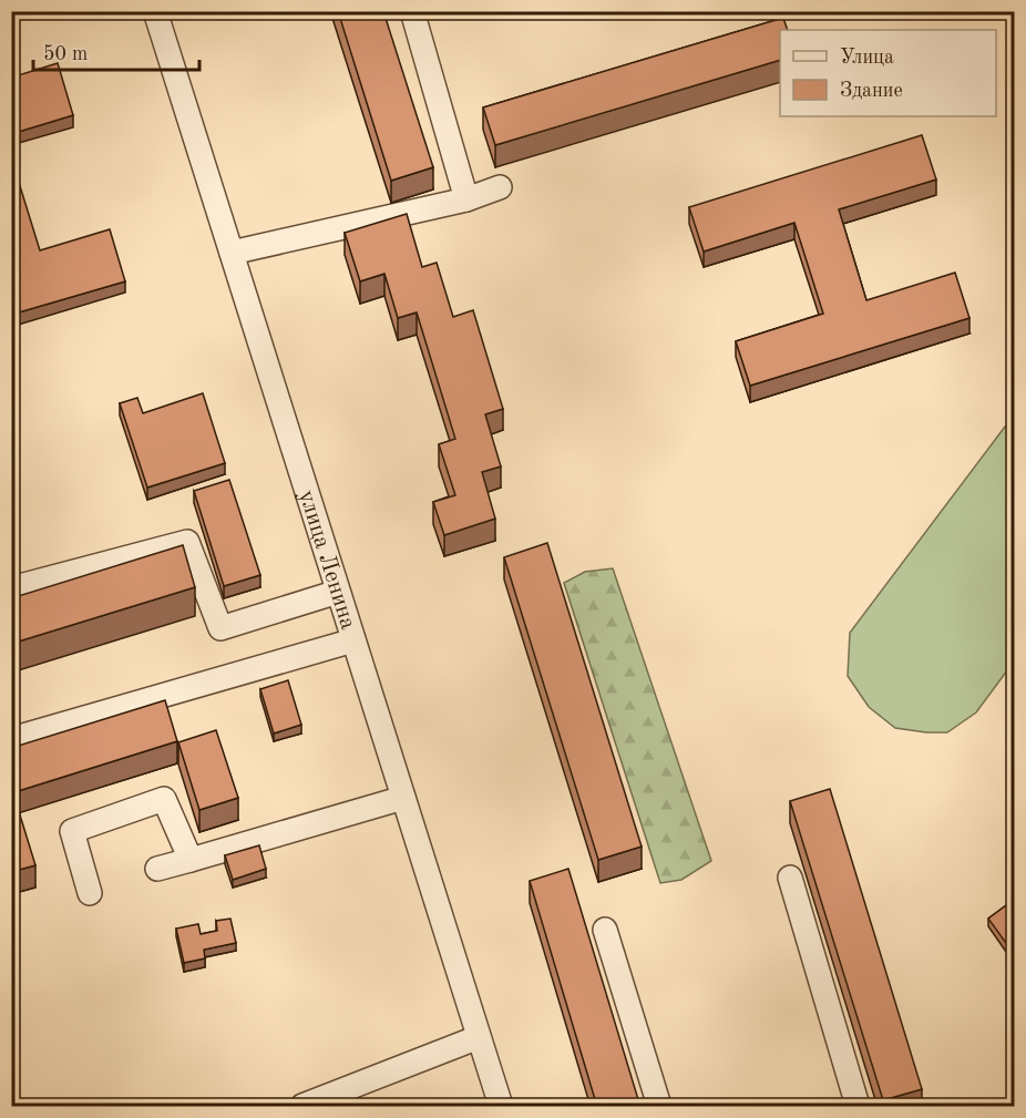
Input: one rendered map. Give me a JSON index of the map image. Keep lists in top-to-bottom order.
{
  "streets": {
    "street": ["улица Ленина"]
  },
  "legend": ["Улица", "Здание"],
  "scale_bar": "50 m"
}
